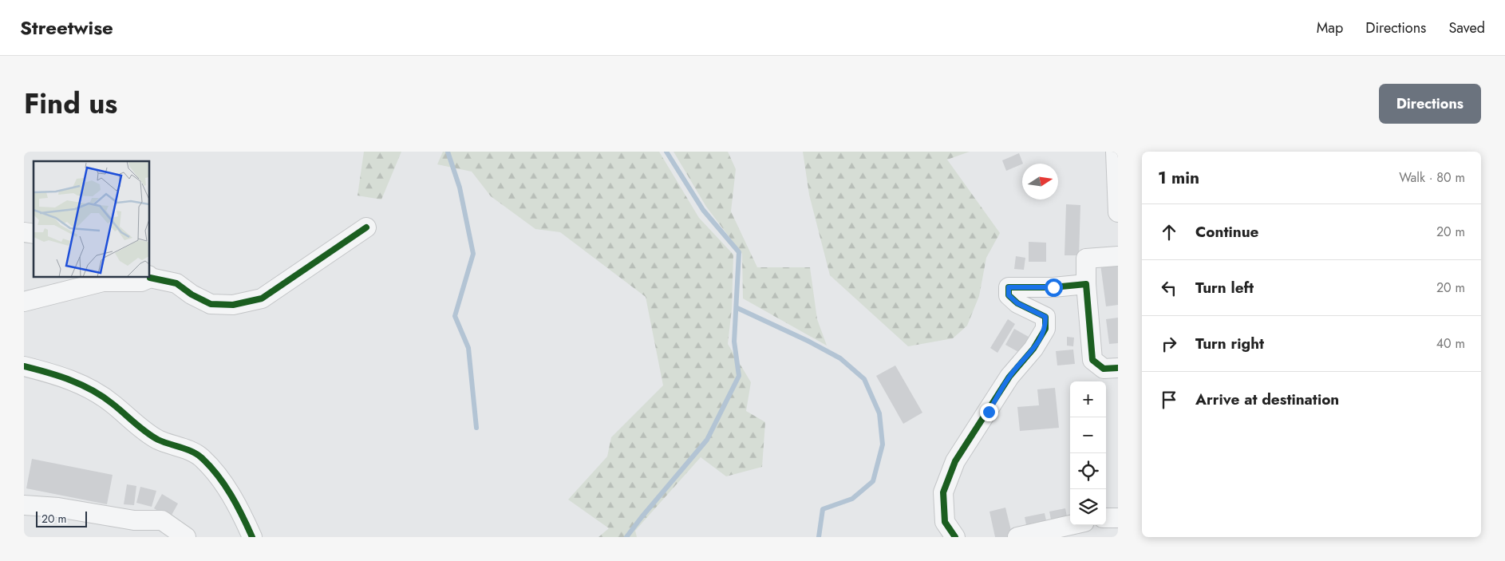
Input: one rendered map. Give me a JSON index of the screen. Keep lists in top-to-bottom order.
{
  "scale_bar": "20 m",
  "north": "right",
  "page": {
    "header": "Streetwise",
    "nav": ["Map", "Directions", "Saved"],
    "title": "Find us",
    "buttons": "Directions",
    "heading": ["1 min", "Walk · 80 m"],
    "list": [
      ["Continue", "20 m"],
      ["Turn left", "20 m"],
      ["Turn right", "40 m"],
      "Arrive at destination"
    ],
    "map_buttons": ["+", "−"],
    "scale": "20 m"
  }
}
